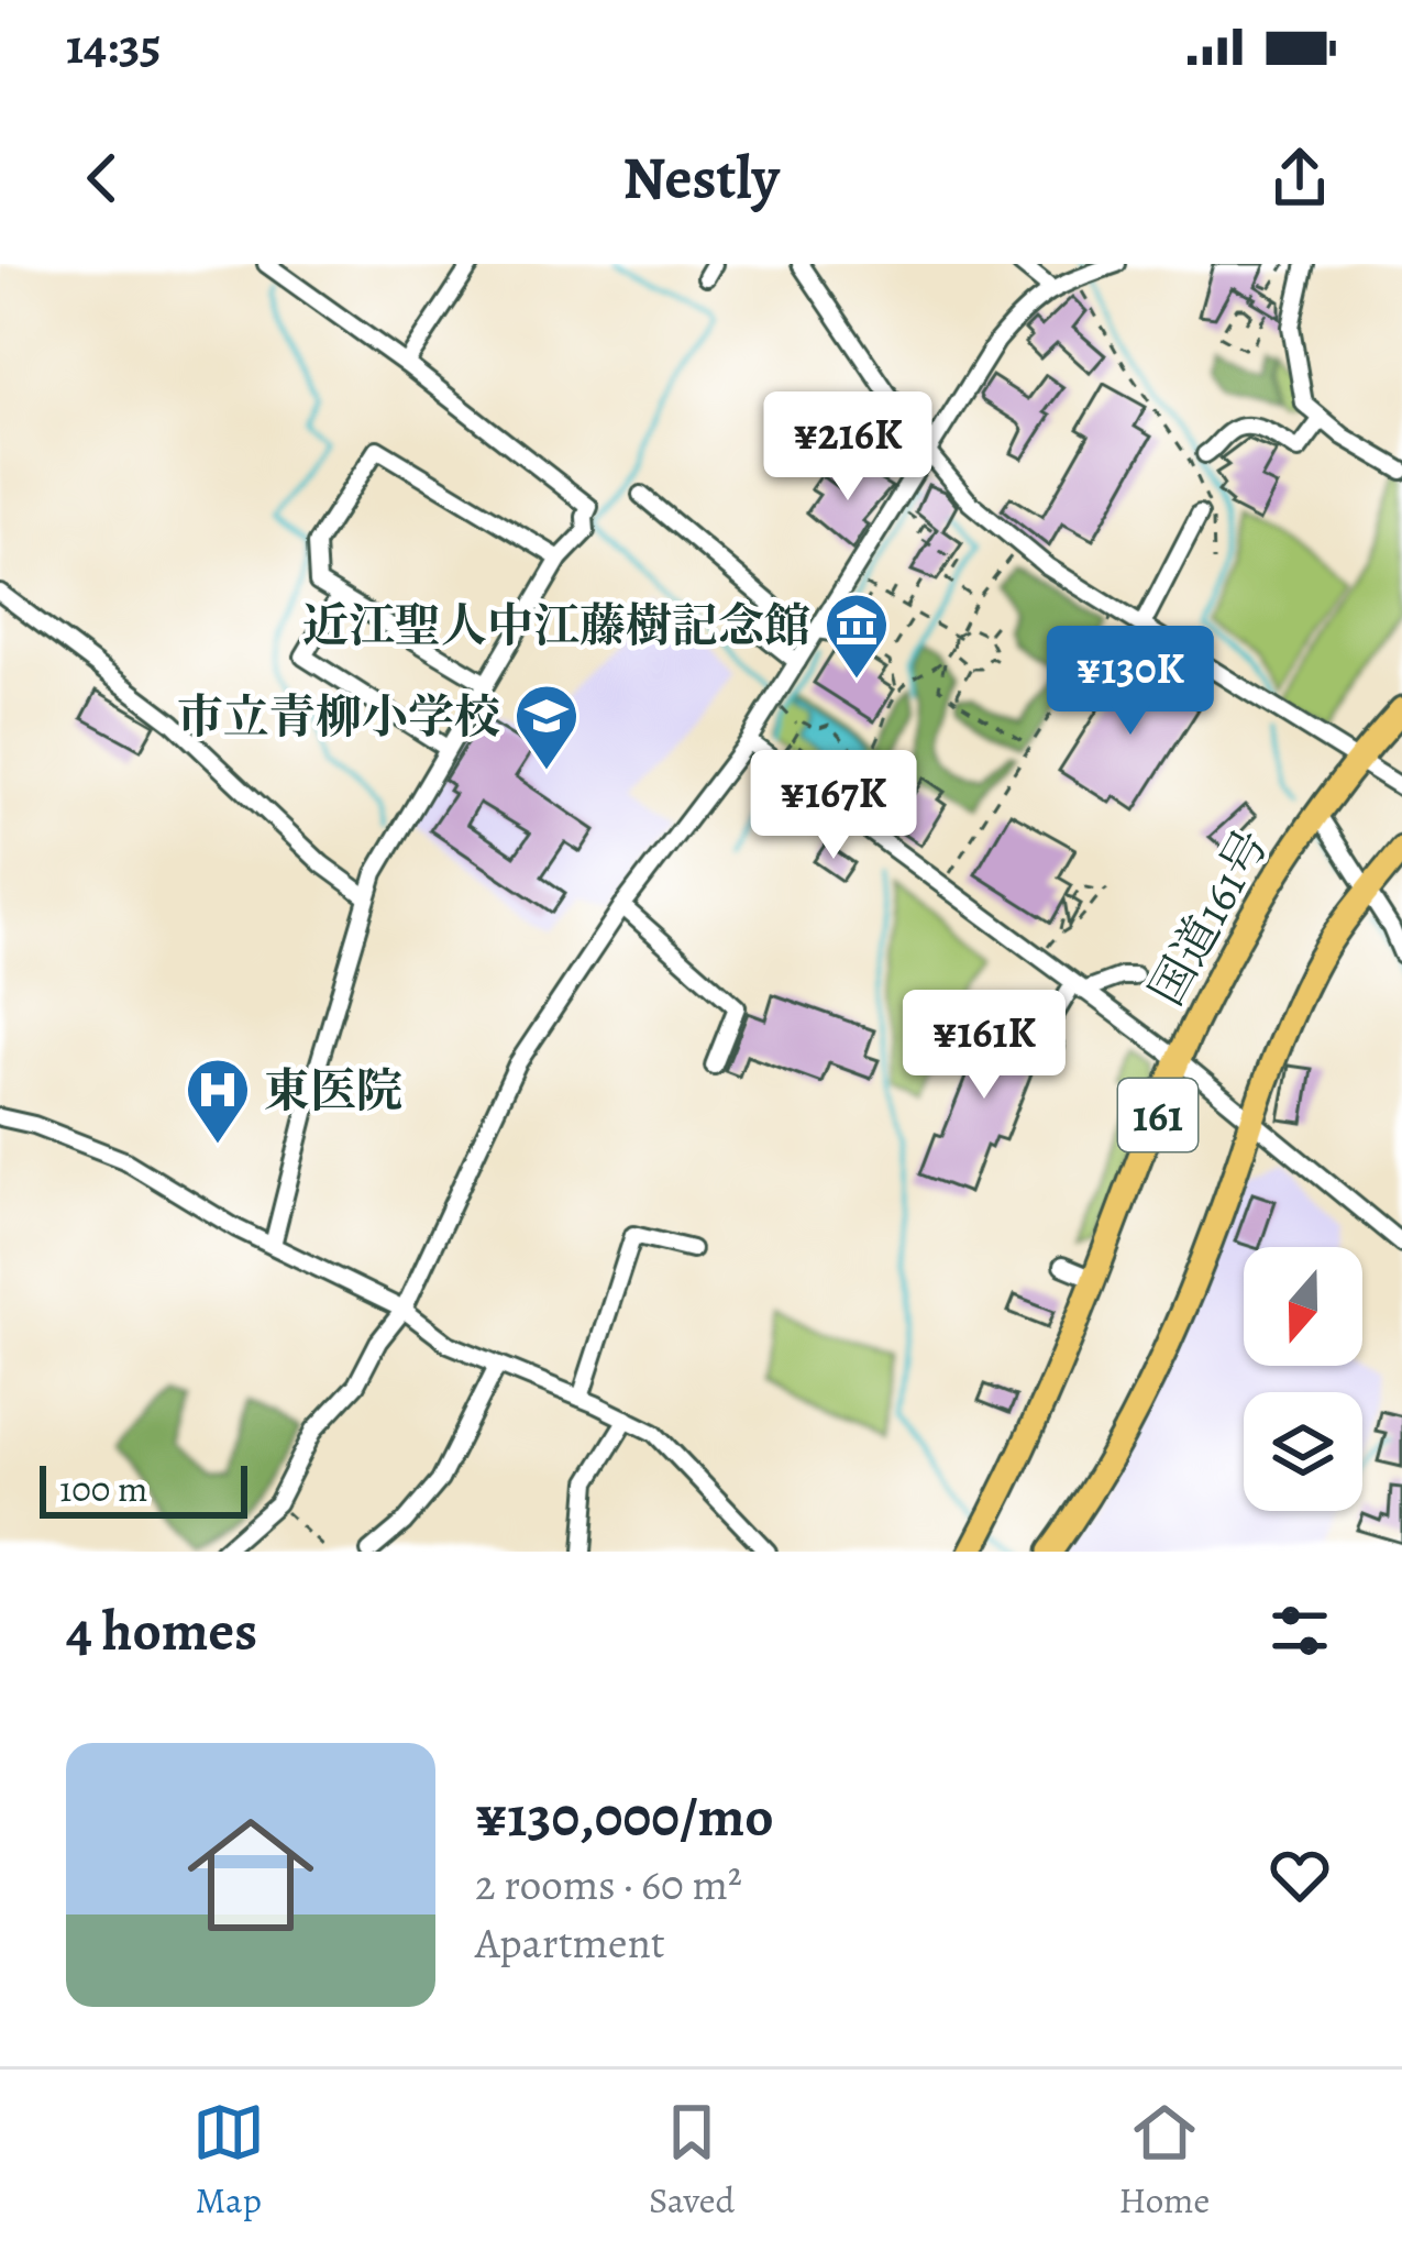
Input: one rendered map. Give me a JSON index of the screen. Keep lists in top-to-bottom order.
{
  "streets": {
    "highway": ["国道161号", "161"]
  },
  "places": {
    "museum": ["近江聖人中江藤樹記念館"],
    "school or university": ["市立青柳小学校"],
    "hospital": ["東医院"]
  },
  "scale_bar": "100 m",
  "north": "bottom",
  "page": {
    "status": "14:35",
    "header": "Nestly",
    "price": [
      "¥216K",
      "¥130K",
      "¥167K",
      "¥161K"
    ],
    "scale": "100 m",
    "heading": "4 homes",
    "list": [
      {
        "name": "¥130,000/mo",
        "note": "2 rooms · 60 m² · Apartment"
      }
    ],
    "tabs": ["Map", "Saved", "Home"]
  }
}
